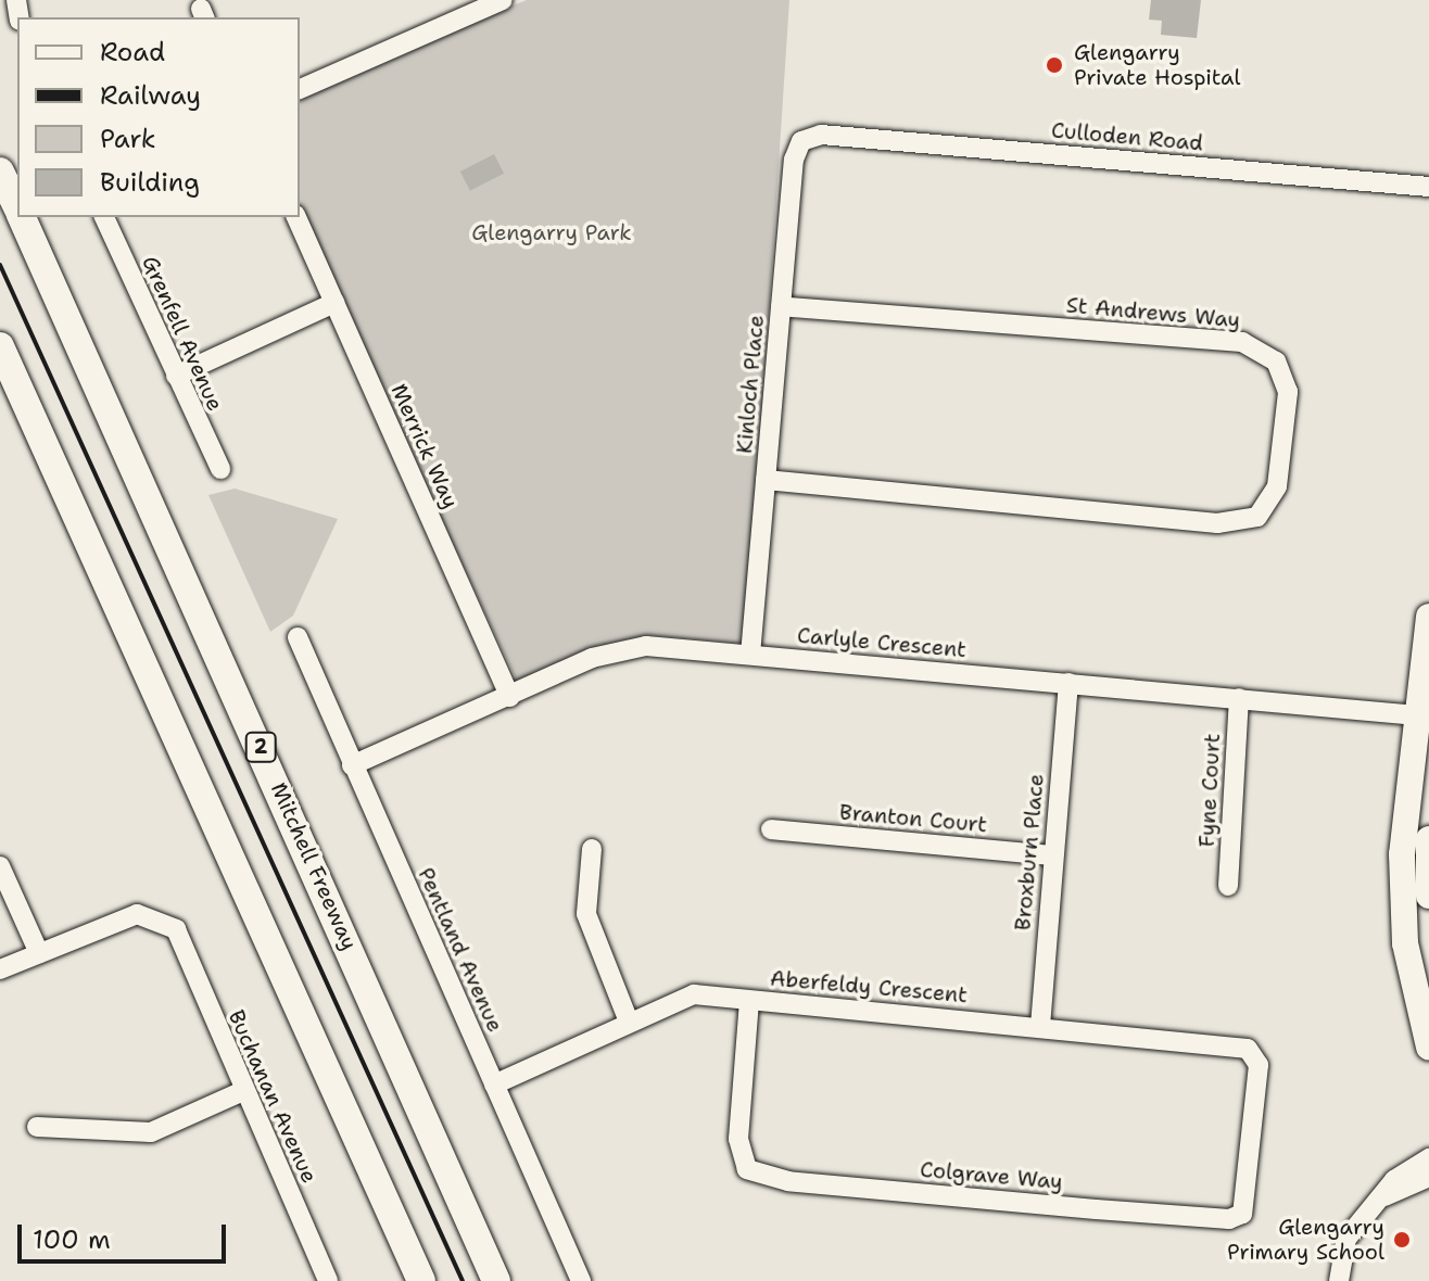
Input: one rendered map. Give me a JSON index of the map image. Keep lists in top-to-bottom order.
{
  "streets": {
    "highway": ["2", "Mitchell Freeway"],
    "street": [
      "Culloden Road",
      "St Andrews Way",
      "Grenfell Avenue",
      "Kinloch Place",
      "Merrick Way",
      "Carlyle Crescent",
      "Fyne Court",
      "Branton Court",
      "Broxburn Place",
      "Pentland Avenue",
      "Aberfeldy Crescent",
      "Buchanan Avenue",
      "Colgrave Way"
    ]
  },
  "crossings": [
    ["Culloden Road", "Kinloch Place"],
    ["St Andrews Way", "Kinloch Place"],
    ["Kinloch Place", "Carlyle Crescent"],
    ["Merrick Way", "Carlyle Crescent"],
    ["Carlyle Crescent", "Fyne Court"],
    ["Carlyle Crescent", "Broxburn Place"],
    ["Carlyle Crescent", "Pentland Avenue"],
    ["Branton Court", "Broxburn Place"],
    ["Broxburn Place", "Aberfeldy Crescent"],
    ["Pentland Avenue", "Aberfeldy Crescent"],
    ["Aberfeldy Crescent", "Colgrave Way"]
  ],
  "parks": ["Glengarry Park"],
  "places": ["Glengarry Private Hospital", "Glengarry Primary School"],
  "legend": [
    "Road",
    "Railway",
    "Park",
    "Building"
  ],
  "scale_bar": "100 m"
}
